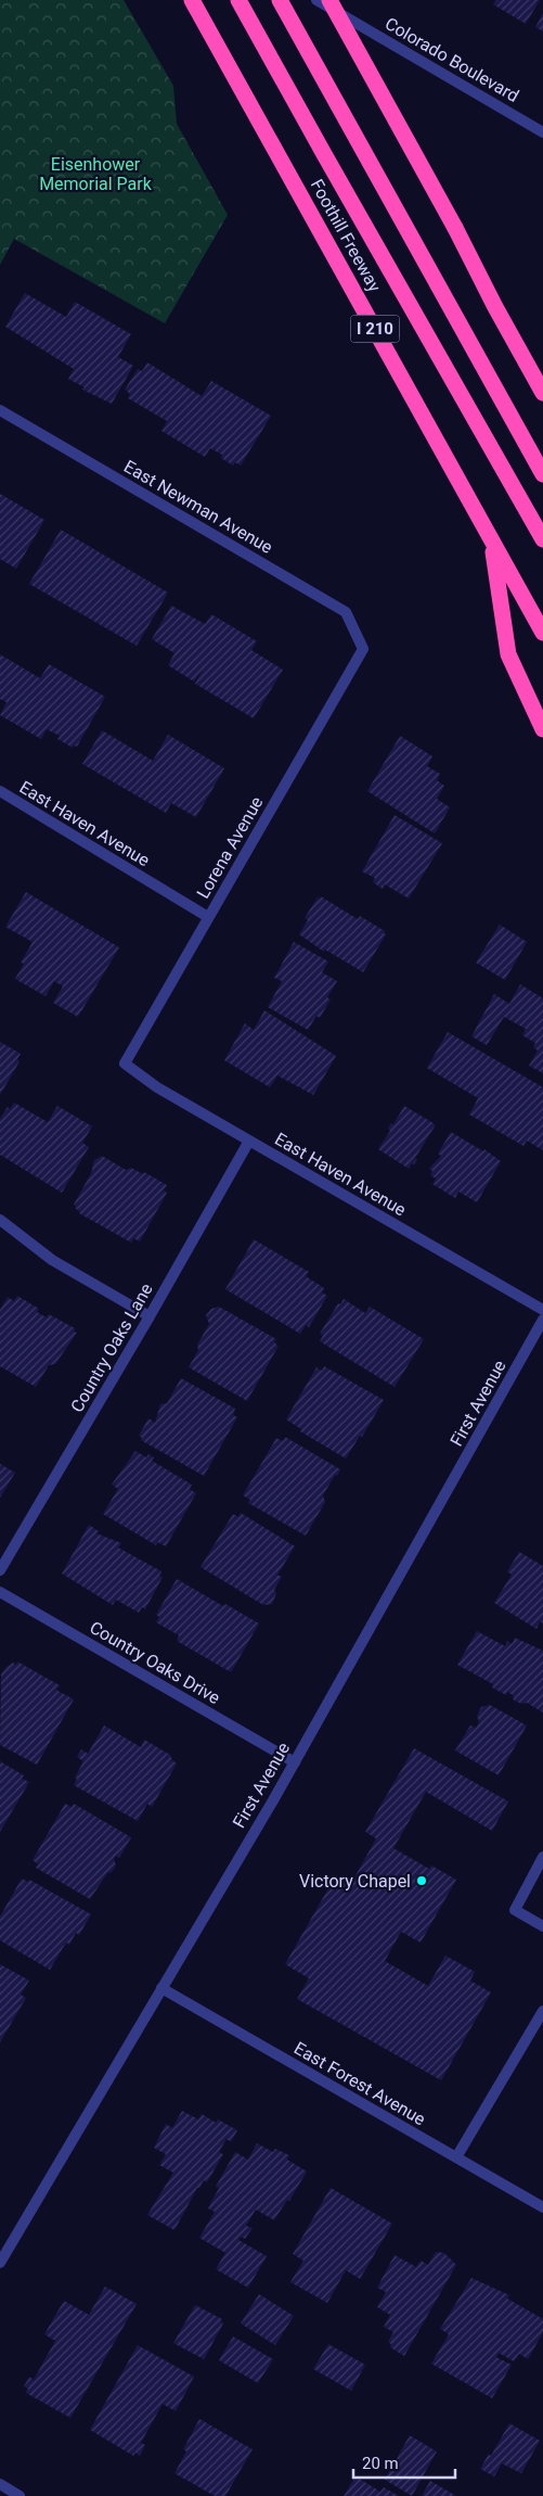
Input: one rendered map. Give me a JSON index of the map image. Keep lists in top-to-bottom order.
{
  "streets": {
    "highway": ["Foothill Freeway", "I 210"],
    "street": [
      "Colorado Boulevard",
      "East Newman Avenue",
      "East Haven Avenue",
      "Lorena Avenue",
      "Country Oaks Lane",
      "First Avenue",
      "Country Oaks Drive",
      "East Forest Avenue"
    ]
  },
  "crossings": [
    ["East Newman Avenue", "Lorena Avenue"],
    ["East Haven Avenue", "Lorena Avenue"],
    ["East Haven Avenue", "Country Oaks Lane"],
    ["First Avenue", "Country Oaks Drive"],
    ["First Avenue", "East Forest Avenue"]
  ],
  "parks": ["Eisenhower Memorial Park"],
  "places": ["Victory Chapel"],
  "scale_bar": "20 m"
}
